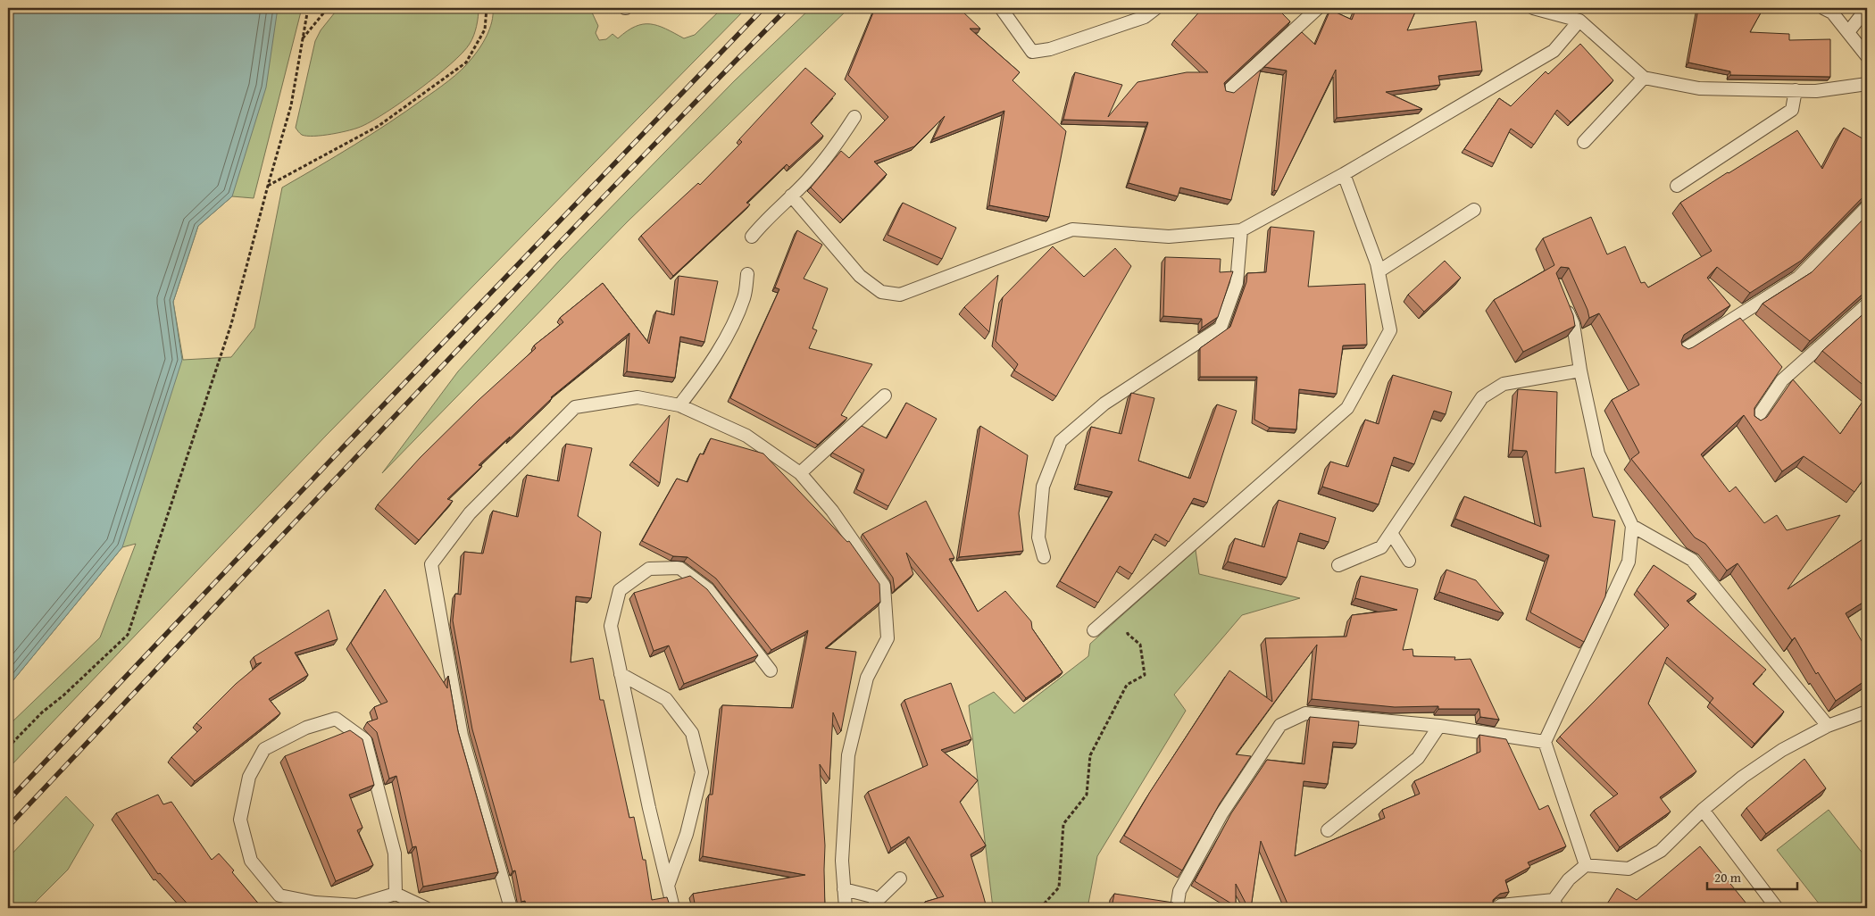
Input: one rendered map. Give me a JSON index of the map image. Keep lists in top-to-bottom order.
{
  "scale_bar": "20 m"
}
